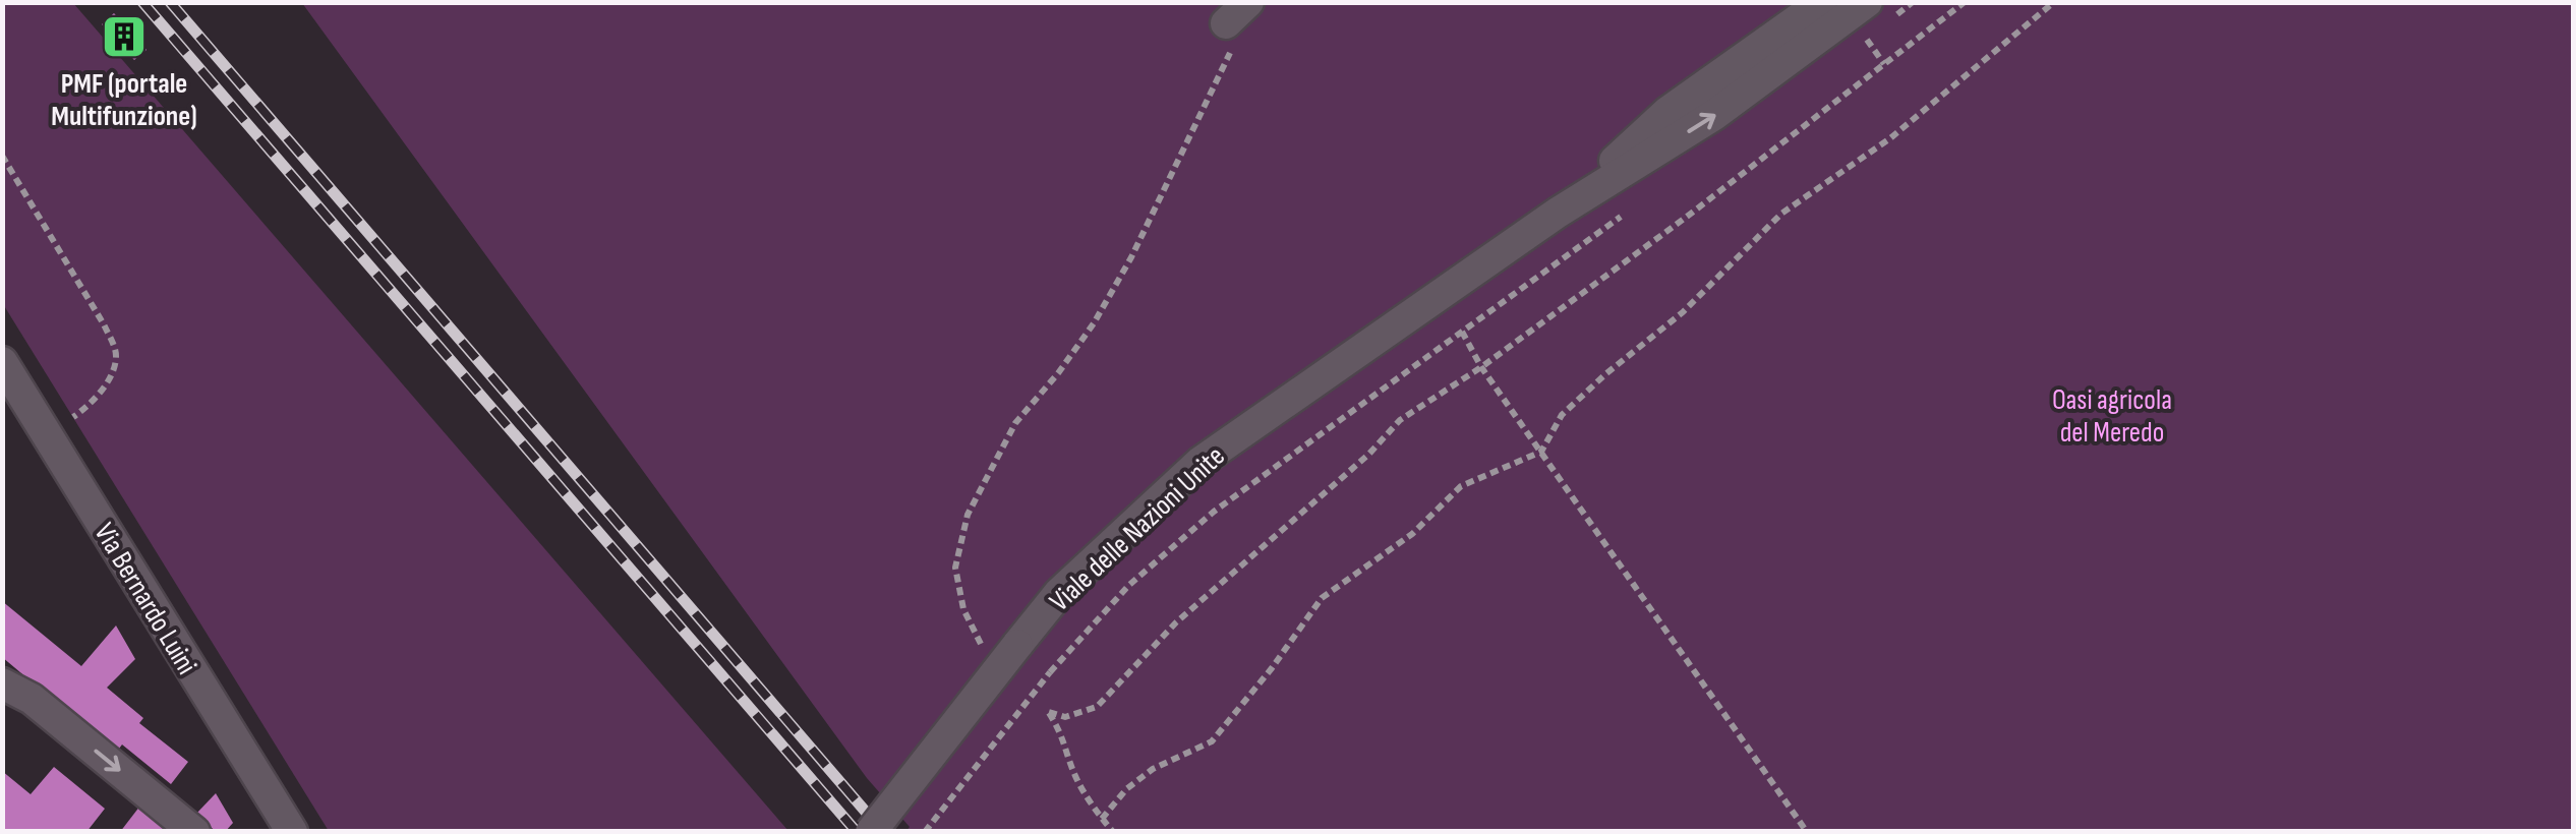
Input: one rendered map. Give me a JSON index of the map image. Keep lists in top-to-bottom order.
{
  "streets": {
    "street": ["Viale delle Nazioni Unite", "Via Bernardo Luini"]
  },
  "parks": ["Oasi agricola del Meredo"],
  "places": {
    "building": ["PMF (portale Multifunzione)"]
  }
}
